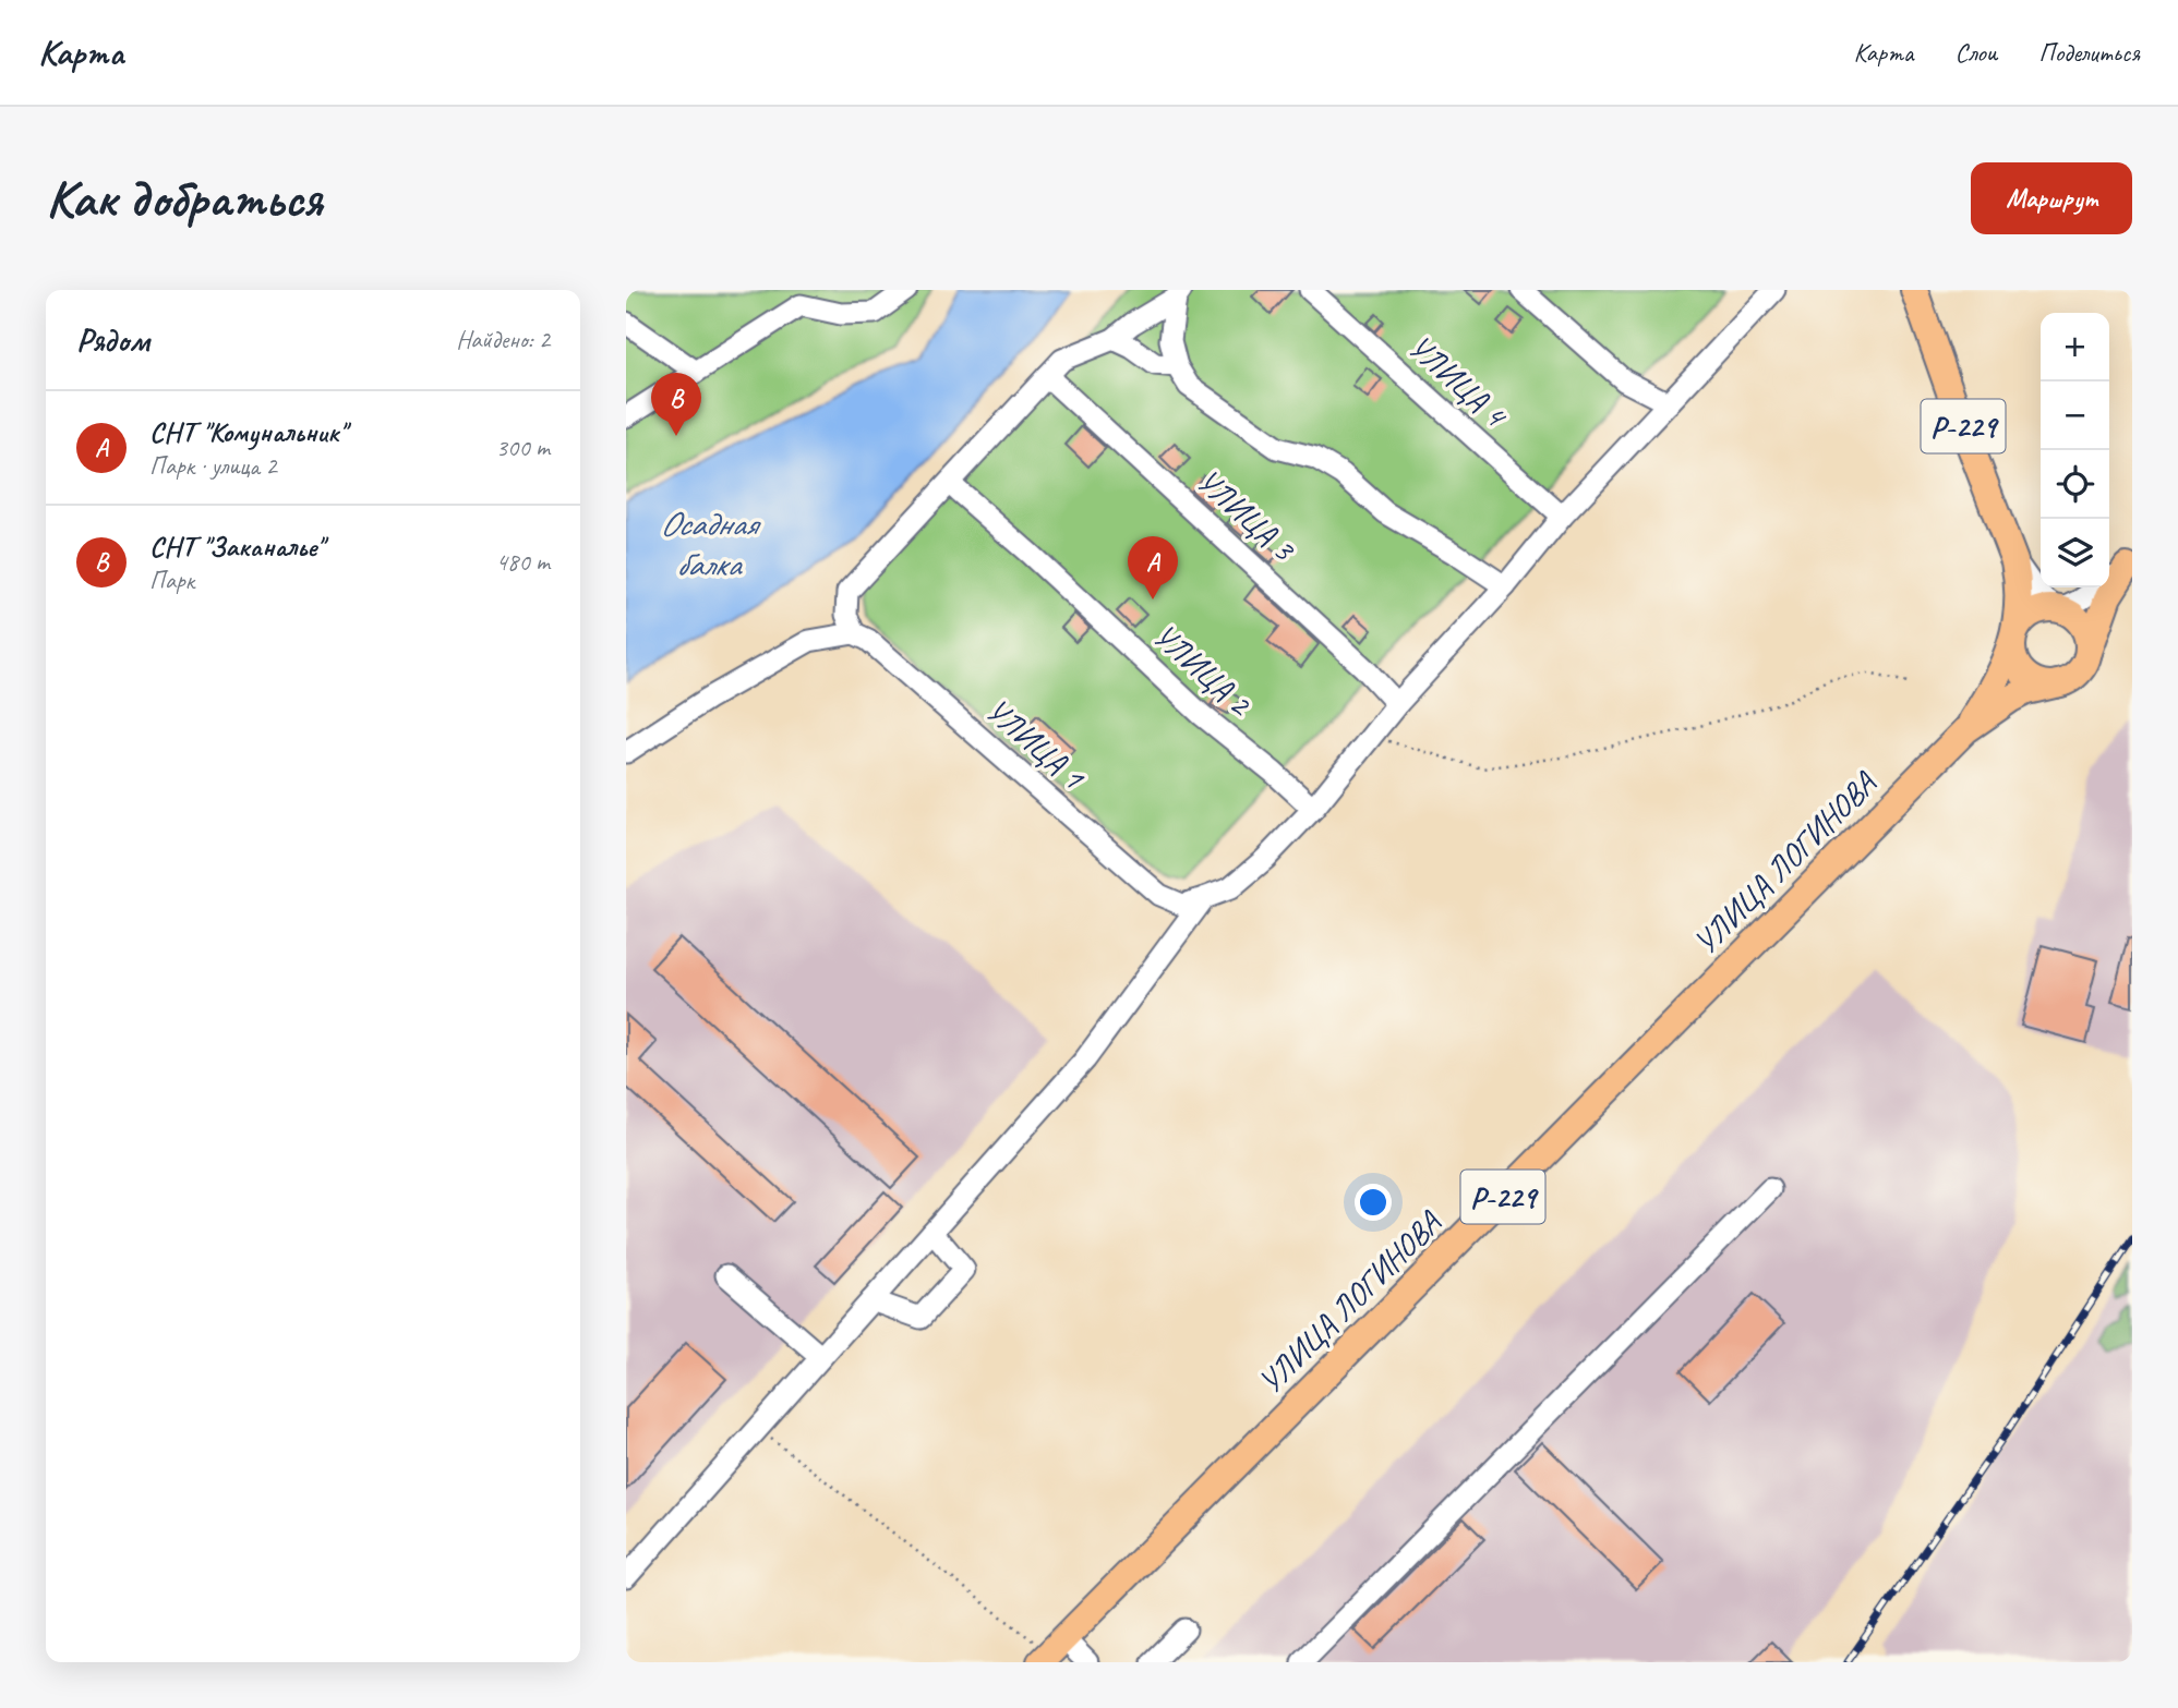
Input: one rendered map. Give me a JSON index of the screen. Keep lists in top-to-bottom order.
{
  "streets": {
    "main road": ["Р-229", "УЛИЦА ЛОГИНОВА"],
    "street": [
      "УЛИЦА 4",
      "УЛИЦА 3",
      "УЛИЦА 2",
      "УЛИЦА 1"
    ]
  },
  "water": ["Осадная балка"],
  "page": {
    "header": "Карта",
    "nav": ["Карта", "Слои", "Поделиться"],
    "buttons": "Маршрут",
    "title": "Как добраться",
    "heading": ["Рядом", "Найдено: 2"],
    "map_buttons": ["+", "−"],
    "pins": ["B", "A"],
    "list": [
      {
        "mark": "A",
        "name": "СНТ \"Комунальник\"",
        "note": "Парк · улица 2",
        "value": "300 m"
      },
      {
        "mark": "B",
        "name": "СНТ \"Заканалье\"",
        "note": "Парк",
        "value": "480 m"
      }
    ]
  }
}
